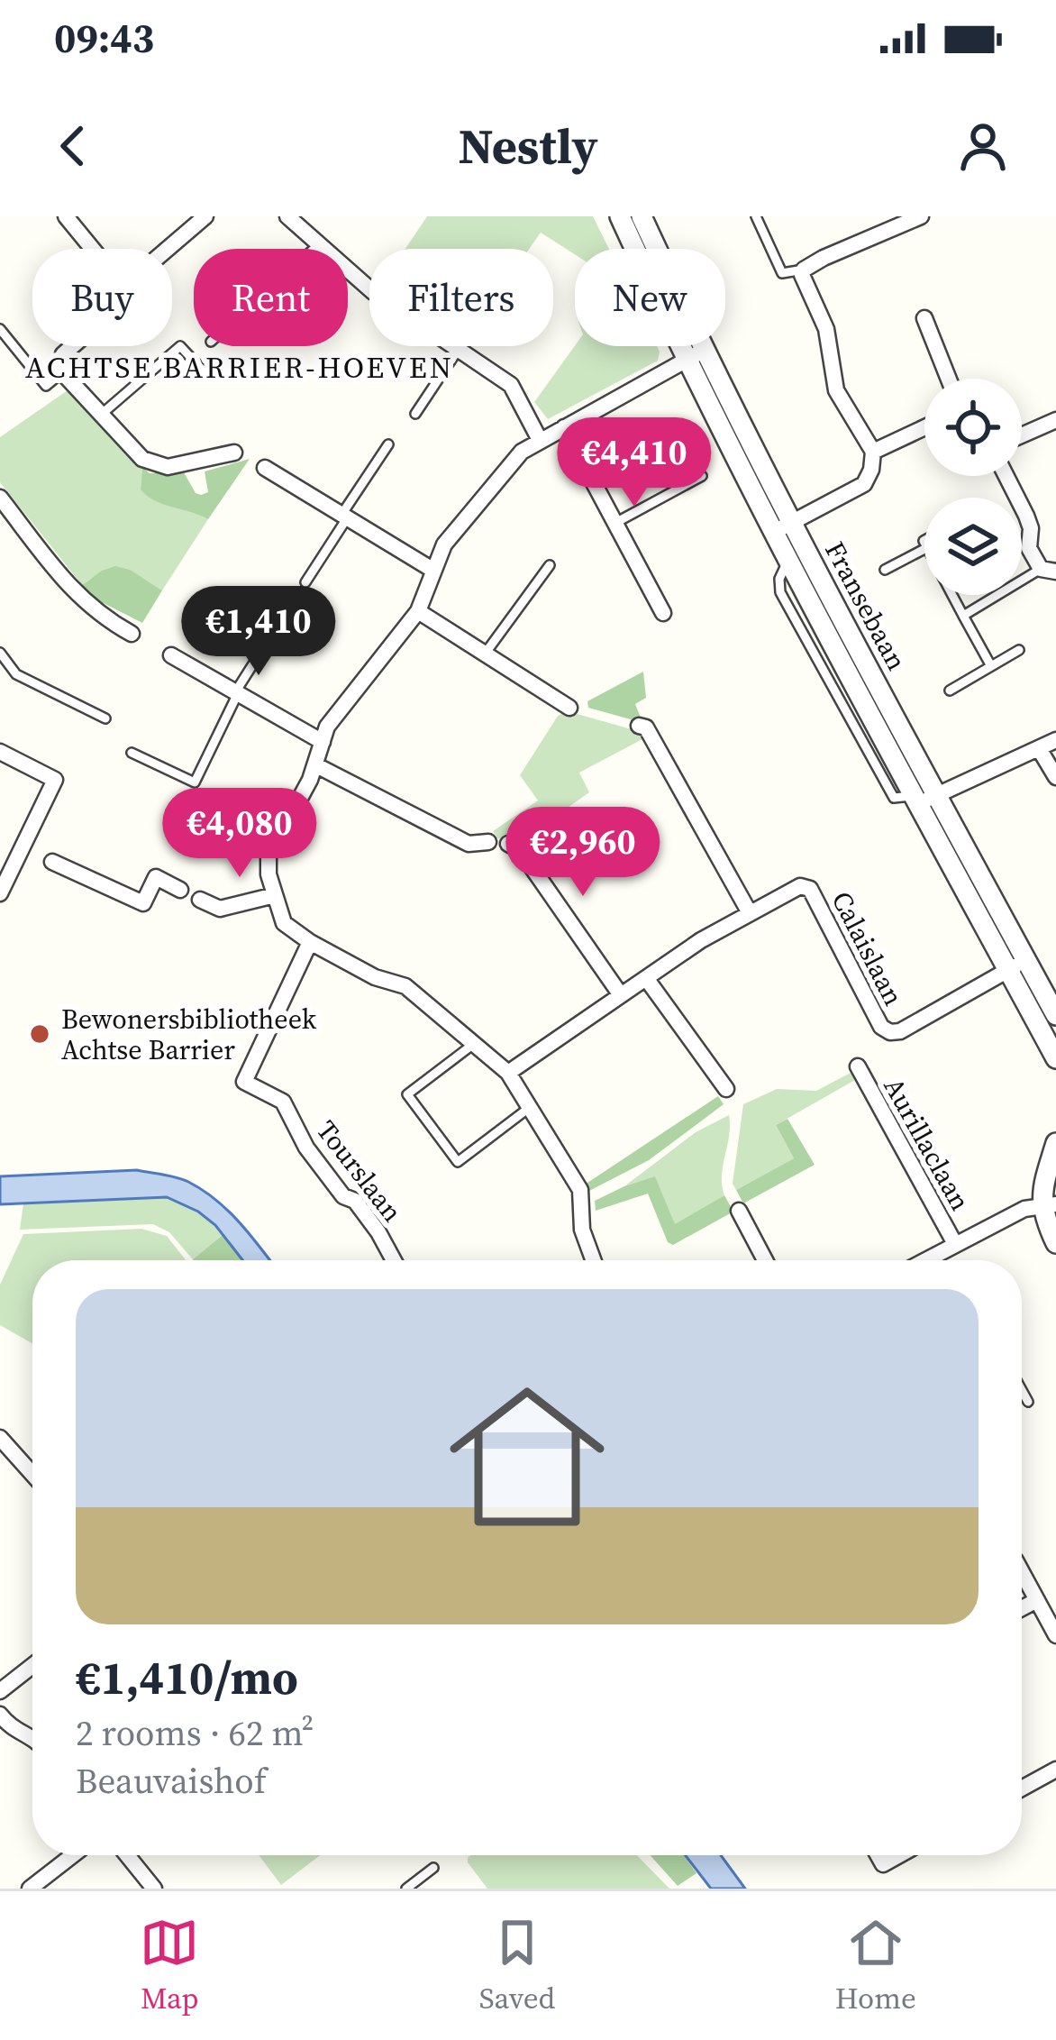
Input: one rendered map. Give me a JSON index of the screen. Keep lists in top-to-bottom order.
{
  "streets": {
    "street": [
      "Fransebaan",
      "Calaislaan",
      "Aurillaclaan",
      "Tourslaan"
    ]
  },
  "crossings": [
    ["Fransebaan", "Calaislaan"]
  ],
  "districts": ["ACHTSE BARRIER-HOEVEN"],
  "places": ["Bewonersbibliotheek Achtse Barrier"],
  "page": {
    "status": "09:43",
    "header": "Nestly",
    "chip": [
      "Buy",
      "Rent",
      "Filters",
      "New"
    ],
    "price": [
      "€4,410",
      "€1,410",
      "€4,080",
      "€2,960"
    ],
    "list": [
      {
        "name": "€1,410/mo",
        "note": "2 rooms · 62 m² · Beauvaishof"
      }
    ],
    "tabs": ["Map", "Saved", "Home"]
  }
}
